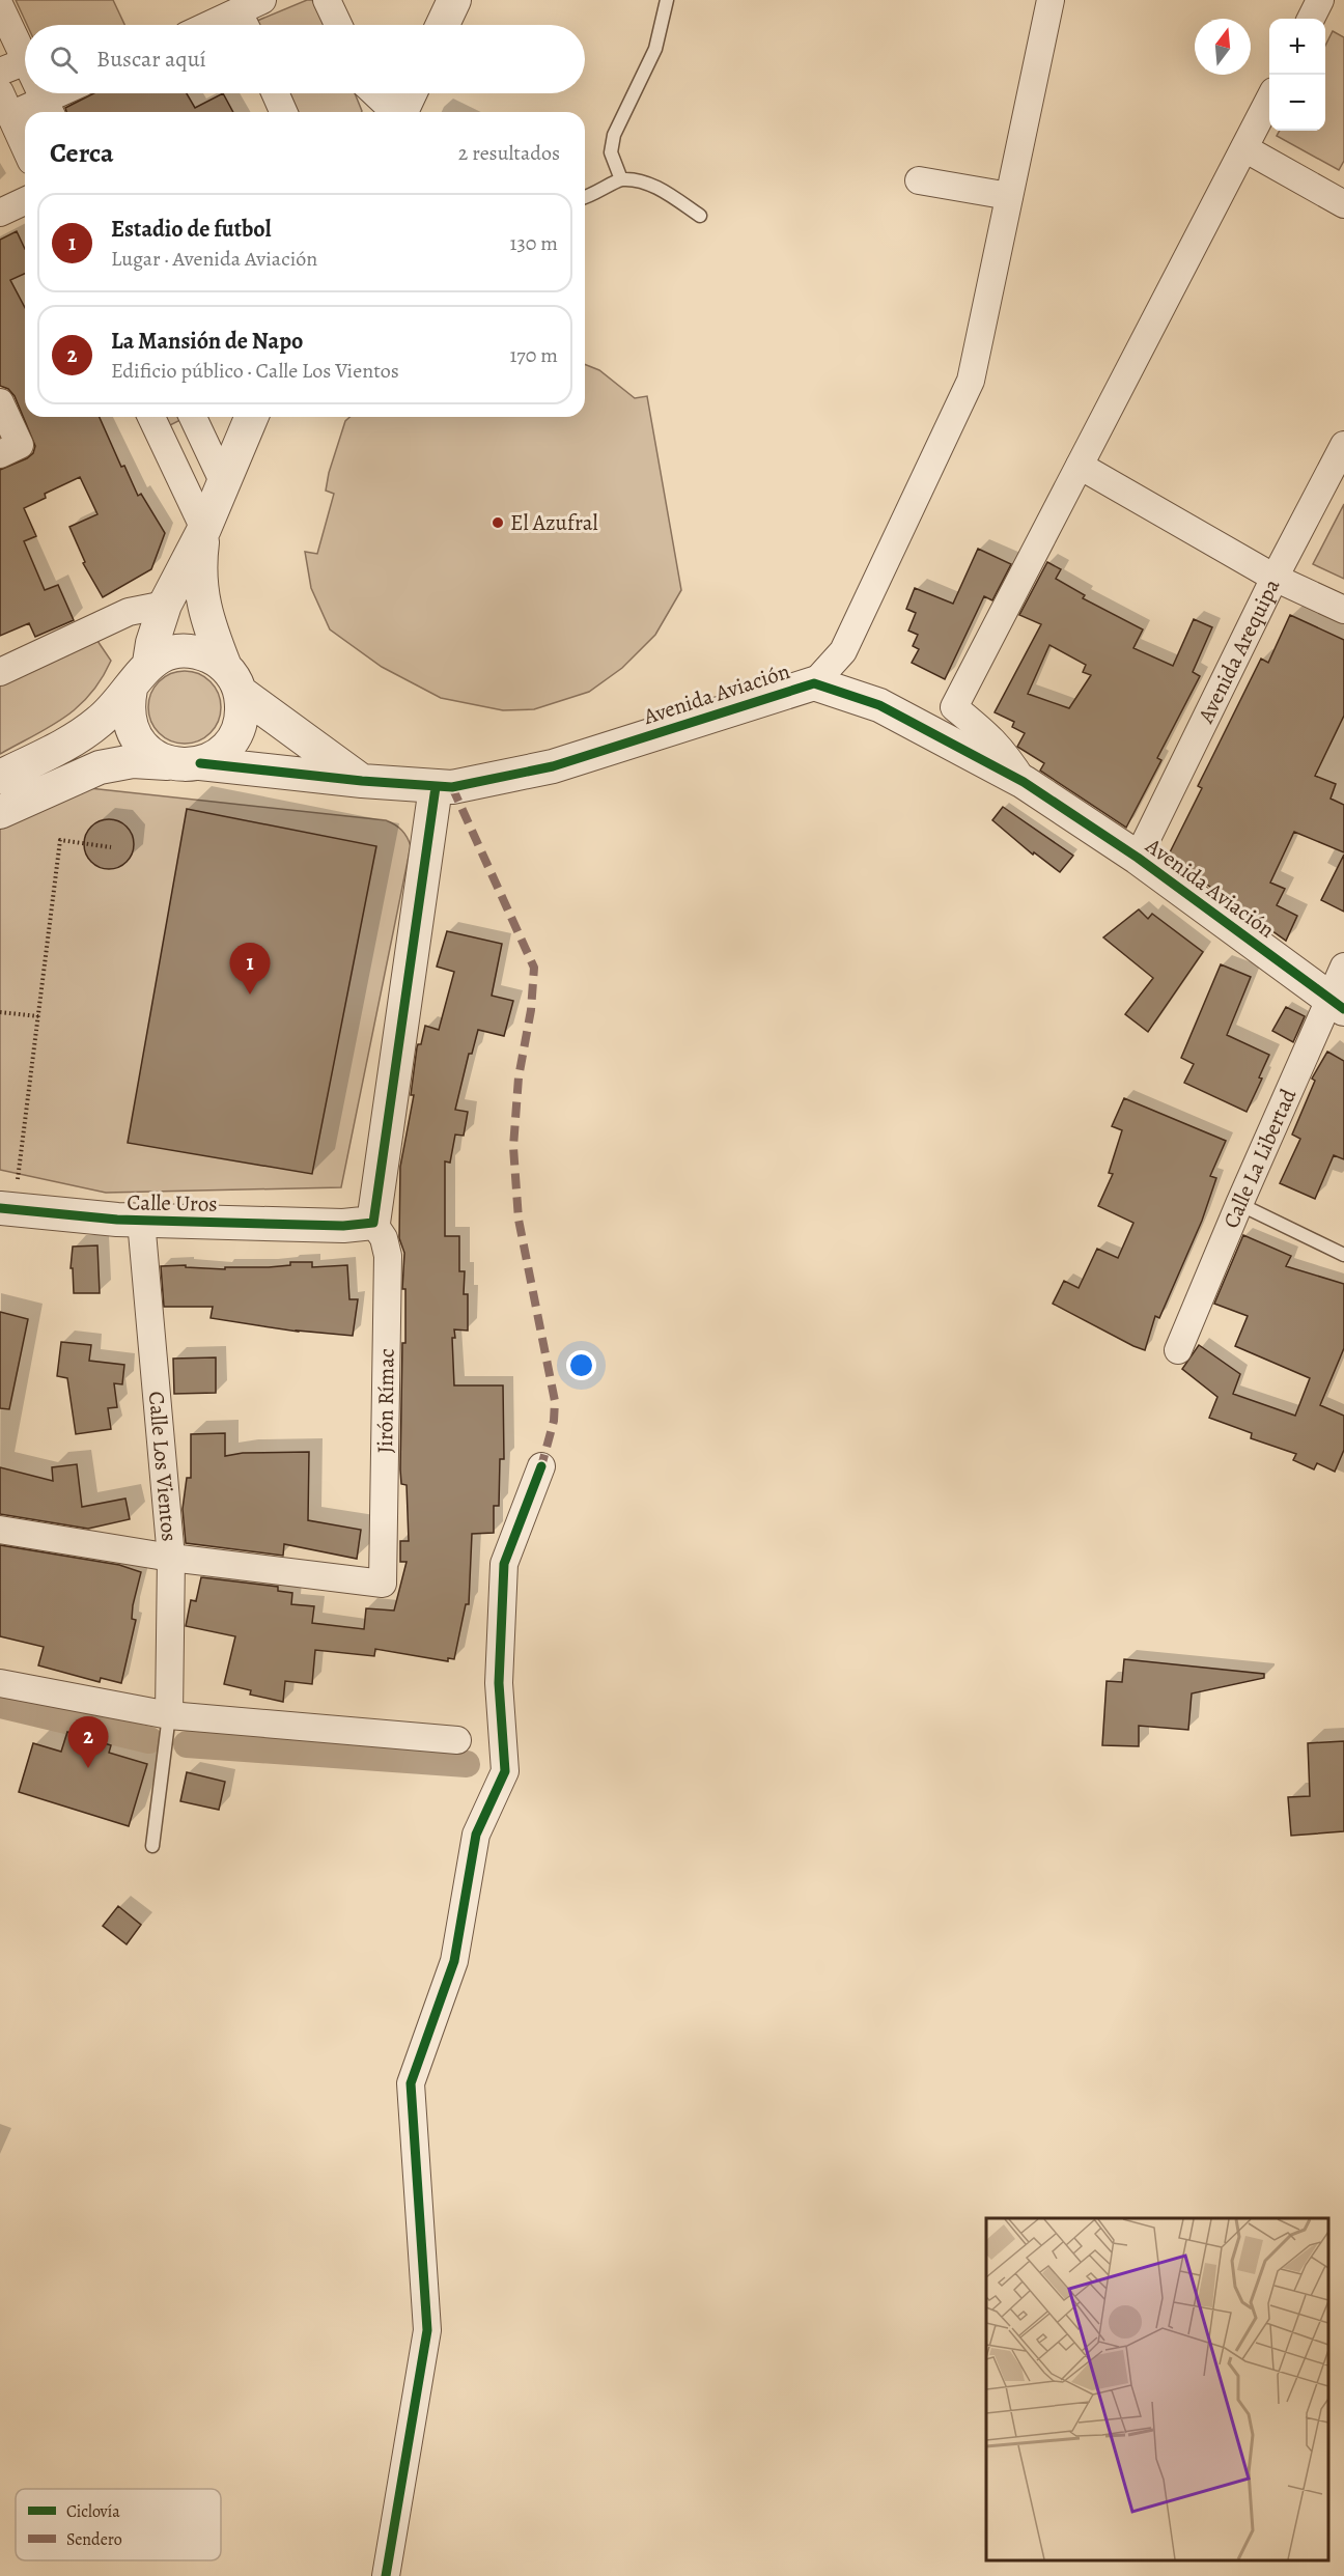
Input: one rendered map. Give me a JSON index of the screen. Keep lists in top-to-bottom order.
{
  "streets": {
    "street": [
      "Avenida Arequipa",
      "Avenida Aviación",
      "Calle La Libertad",
      "Calle Uros",
      "Jirón Rímac",
      "Calle Los Vientos"
    ]
  },
  "crossings": [
    ["Avenida Arequipa", "Avenida Aviación"],
    ["Avenida Aviación", "Calle La Libertad"],
    ["Calle Uros", "Jirón Rímac"],
    ["Calle Uros", "Calle Los Vientos"],
    ["Jirón Rímac", "Calle Los Vientos"]
  ],
  "places": ["El Azufral"],
  "legend": ["Ciclovía", "Sendero"],
  "north": "top",
  "page": {
    "map_buttons": ["+", "−"],
    "search": "Buscar aquí",
    "heading": ["Cerca", "2 resultados"],
    "list": [
      {
        "mark": "1",
        "name": "Estadio de futbol",
        "note": "Lugar · Avenida Aviación",
        "value": "130 m"
      },
      {
        "mark": "2",
        "name": "La Mansión de Napo",
        "note": "Edificio público · Calle Los Vientos",
        "value": "170 m"
      }
    ],
    "pins": ["1", "2"]
  }
}
